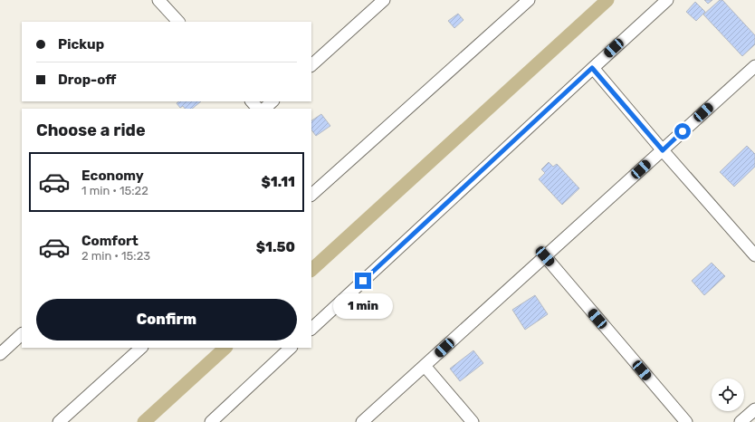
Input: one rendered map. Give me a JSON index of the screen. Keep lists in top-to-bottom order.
{
  "page": {
    "banner": ["Pickup", "Drop-off"],
    "heading": "Choose a ride",
    "list": [
      {
        "name": "Economy",
        "note": "1 min · 15:22",
        "value": "$1.11"
      },
      {
        "name": "Comfort",
        "note": "2 min · 15:23",
        "value": "$1.50"
      }
    ],
    "buttons": "Confirm",
    "bubble": "1 min"
  }
}
